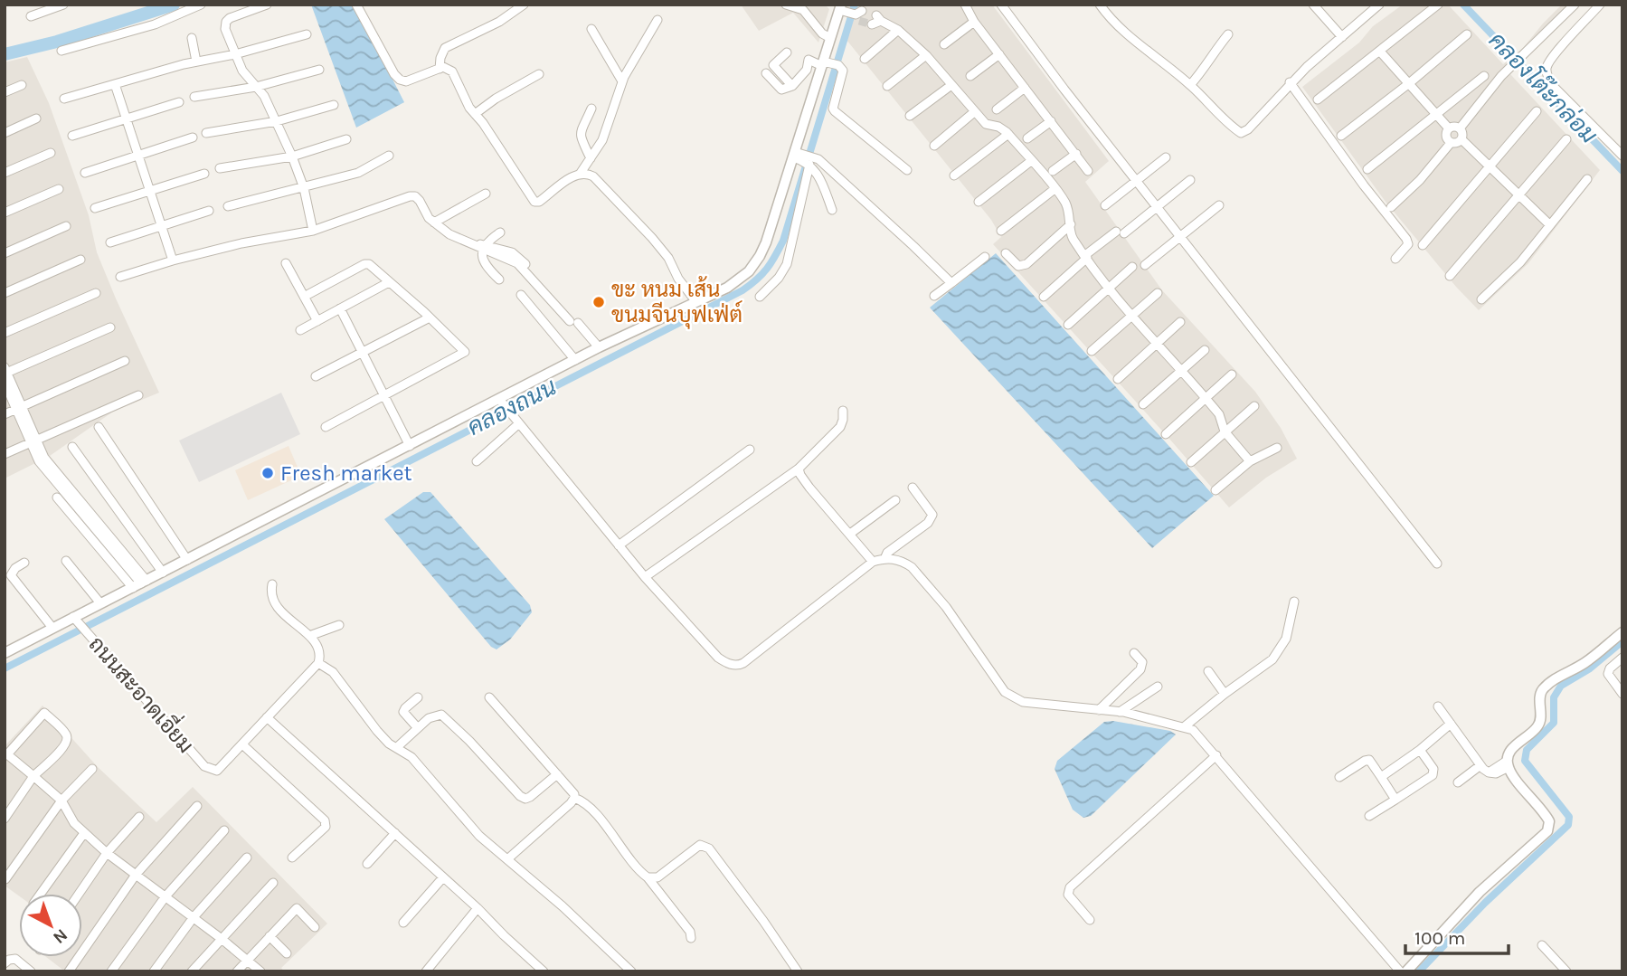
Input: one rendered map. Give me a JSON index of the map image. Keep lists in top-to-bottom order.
{
  "streets": {
    "street": ["ถนนสะอาดเอี่ยม"]
  },
  "water": ["คลองโต๊ะกล่อม", "คลองถนน"],
  "places": ["ขะ หนม เส้น ขนมจีนบุฟเฟ่ต์", "Fresh market"],
  "scale_bar": "100 m",
  "north": "bottom right"
}
